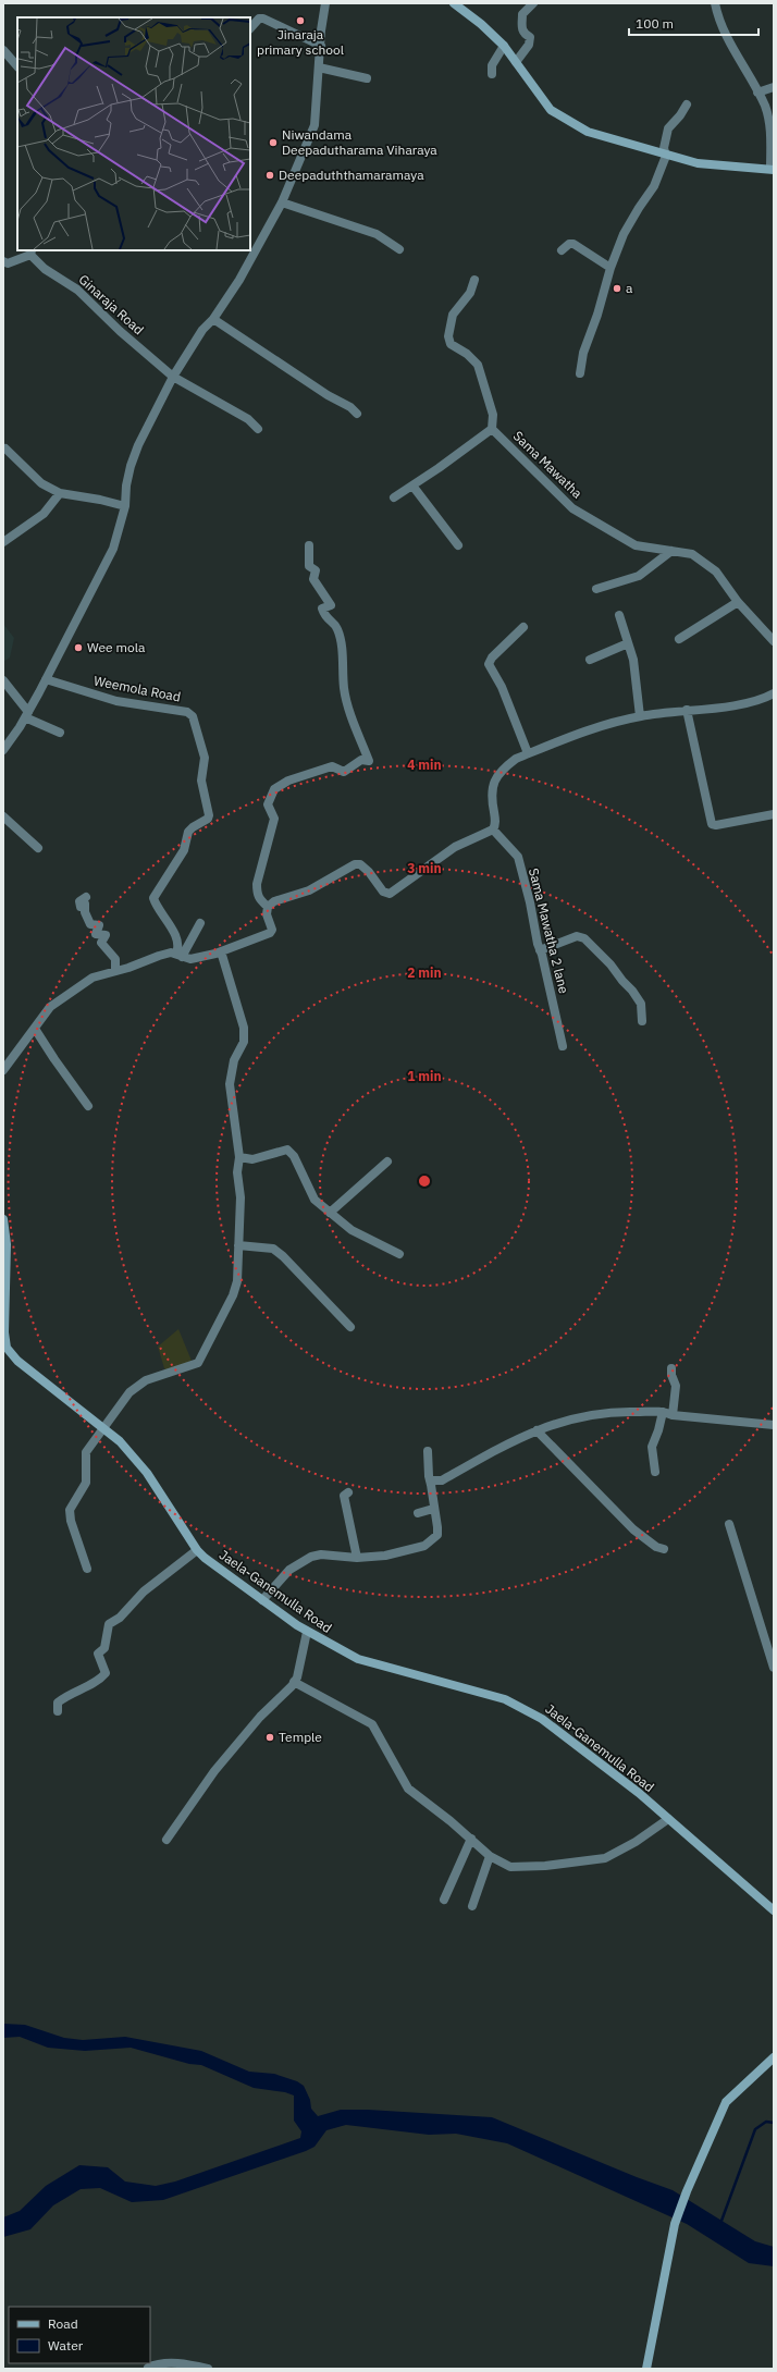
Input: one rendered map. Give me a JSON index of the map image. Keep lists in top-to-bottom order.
{
  "streets": {
    "main road": ["Jaela-Ganemulla Road"],
    "street": [
      "Ginaraja Road",
      "Sama Mawatha",
      "Weemola Road",
      "Sama Mawatha 2 lane"
    ]
  },
  "places": [
    "Jinaraja primary school",
    "Niwandama Deepadutharama Viharaya",
    "Deepaduththamaramaya",
    "a",
    "Wee mola",
    "Temple"
  ],
  "legend": ["Road", "Water"],
  "scale_bar": "100 m",
  "rings": [
    "4 min",
    "3 min",
    "2 min",
    "1 min"
  ]
}
